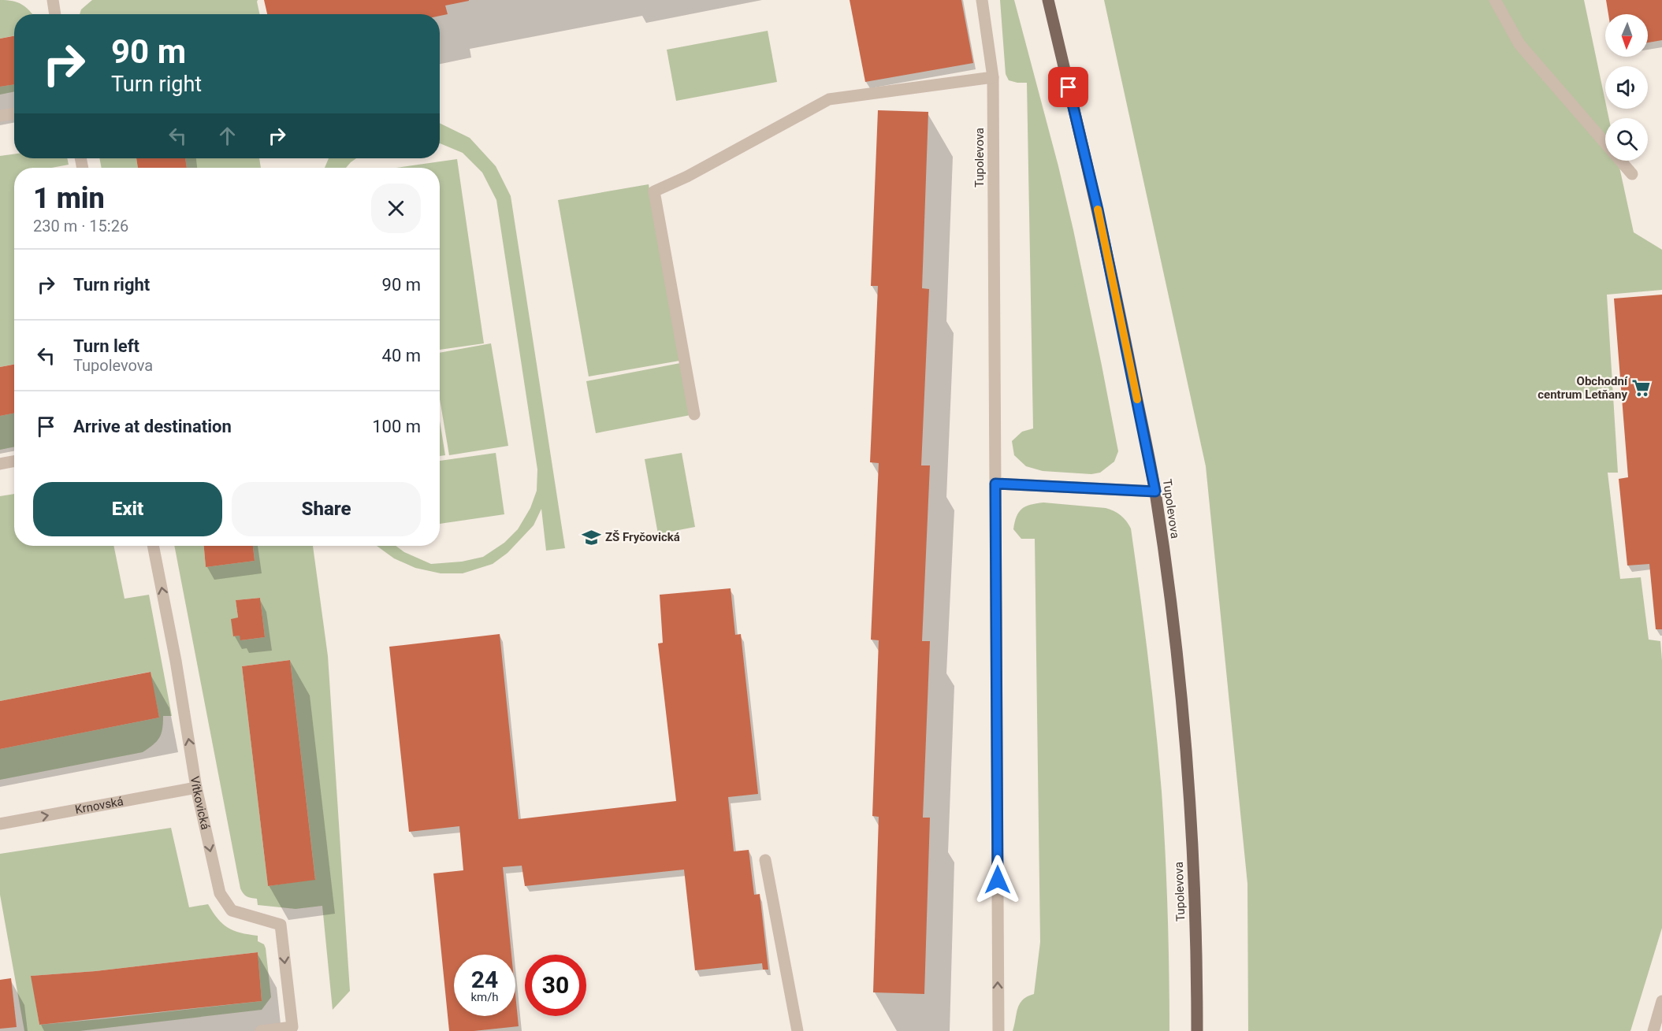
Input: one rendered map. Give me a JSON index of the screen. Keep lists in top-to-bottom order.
{
  "streets": {
    "main road": ["Tupolevova"],
    "street": ["Vítkovická", "Krnovská"]
  },
  "crossings": [
    ["Vítkovická", "Krnovská"]
  ],
  "one_way": ["Krnovská"],
  "places": {
    "supermarket": ["Obchodní centrum Letňany"],
    "school or university": ["ZŠ Fryčovická"]
  },
  "north": "bottom",
  "page": {
    "turn": ["90 m", "Turn right"],
    "heading": ["1 min", "230 m · 15:26"],
    "list": [
      {
        "name": "Turn right",
        "value": "90 m"
      },
      {
        "name": "Turn left",
        "note": "Tupolevova",
        "value": "40 m"
      },
      {
        "name": "Arrive at destination",
        "value": "100 m"
      }
    ],
    "buttons": ["Exit", "Share"],
    "speed": "24 km/h",
    "limit": "30"
  }
}
